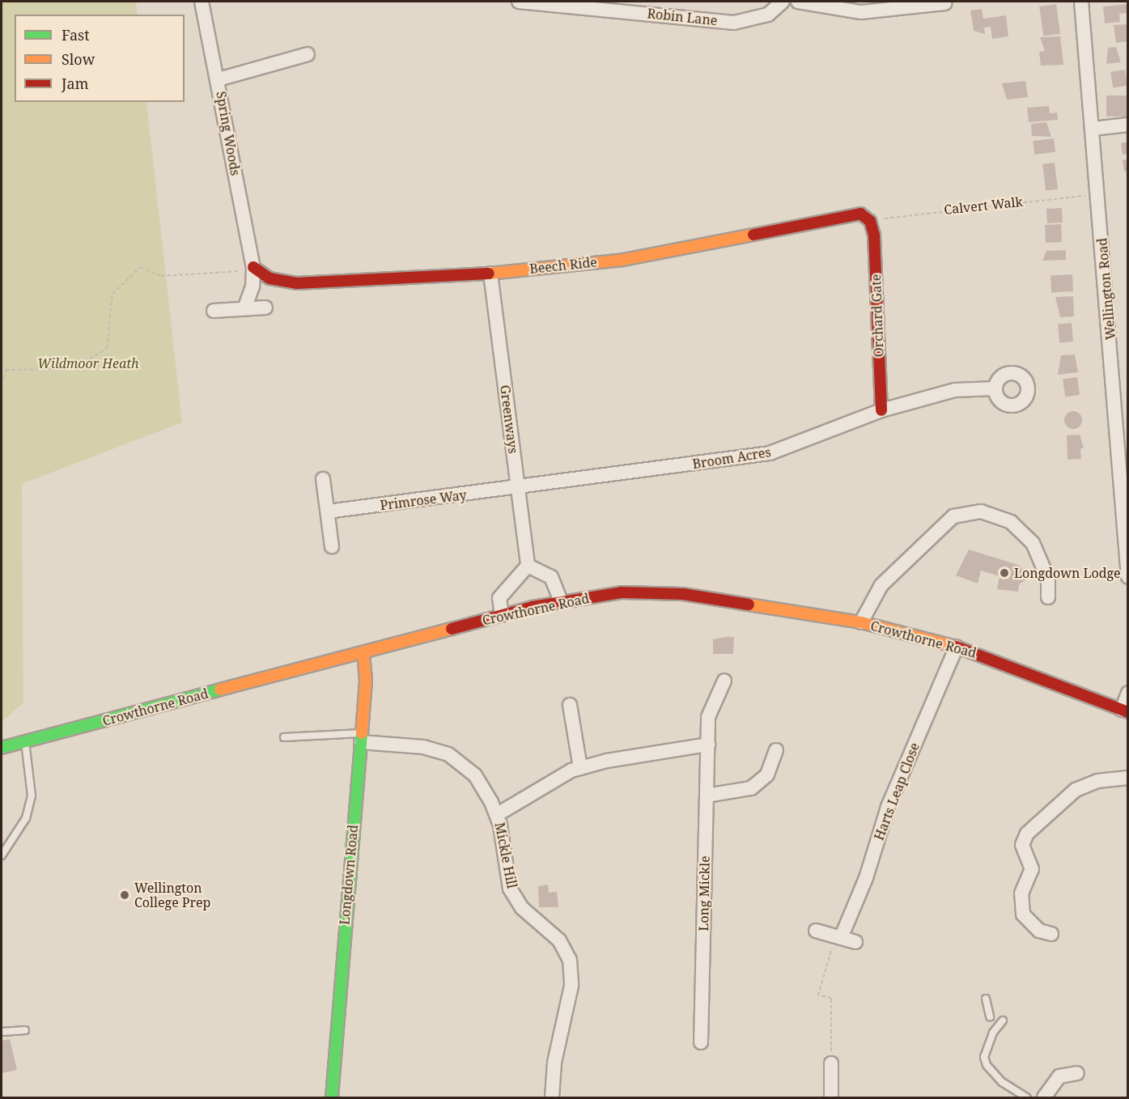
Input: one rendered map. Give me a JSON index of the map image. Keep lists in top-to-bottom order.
{
  "streets": {
    "street": [
      "Robin Lane",
      "Spring Woods",
      "Beech Ride",
      "Wellington Road",
      "Orchard Gate",
      "Greenways",
      "Broom Acres",
      "Primrose Way",
      "Crowthorne Road",
      "Harts Leap Close",
      "Mickle Hill",
      "Longdown Road",
      "Long Mickle"
    ],
    "path": ["Calvert Walk"]
  },
  "crossings": [
    ["Spring Woods", "Beech Ride"],
    ["Calvert Walk", "Beech Ride"],
    ["Calvert Walk", "Wellington Road"],
    ["Calvert Walk", "Orchard Gate"],
    ["Beech Ride", "Orchard Gate"],
    ["Beech Ride", "Greenways"],
    ["Orchard Gate", "Broom Acres"],
    ["Greenways", "Broom Acres"],
    ["Greenways", "Primrose Way"],
    ["Broom Acres", "Primrose Way"],
    ["Crowthorne Road", "Harts Leap Close"],
    ["Crowthorne Road", "Longdown Road"],
    ["Mickle Hill", "Longdown Road"]
  ],
  "parks": ["Wildmoor Heath"],
  "places": ["Longdown Lodge", "Wellington College Prep"],
  "legend": ["Fast", "Slow", "Jam"]
}
